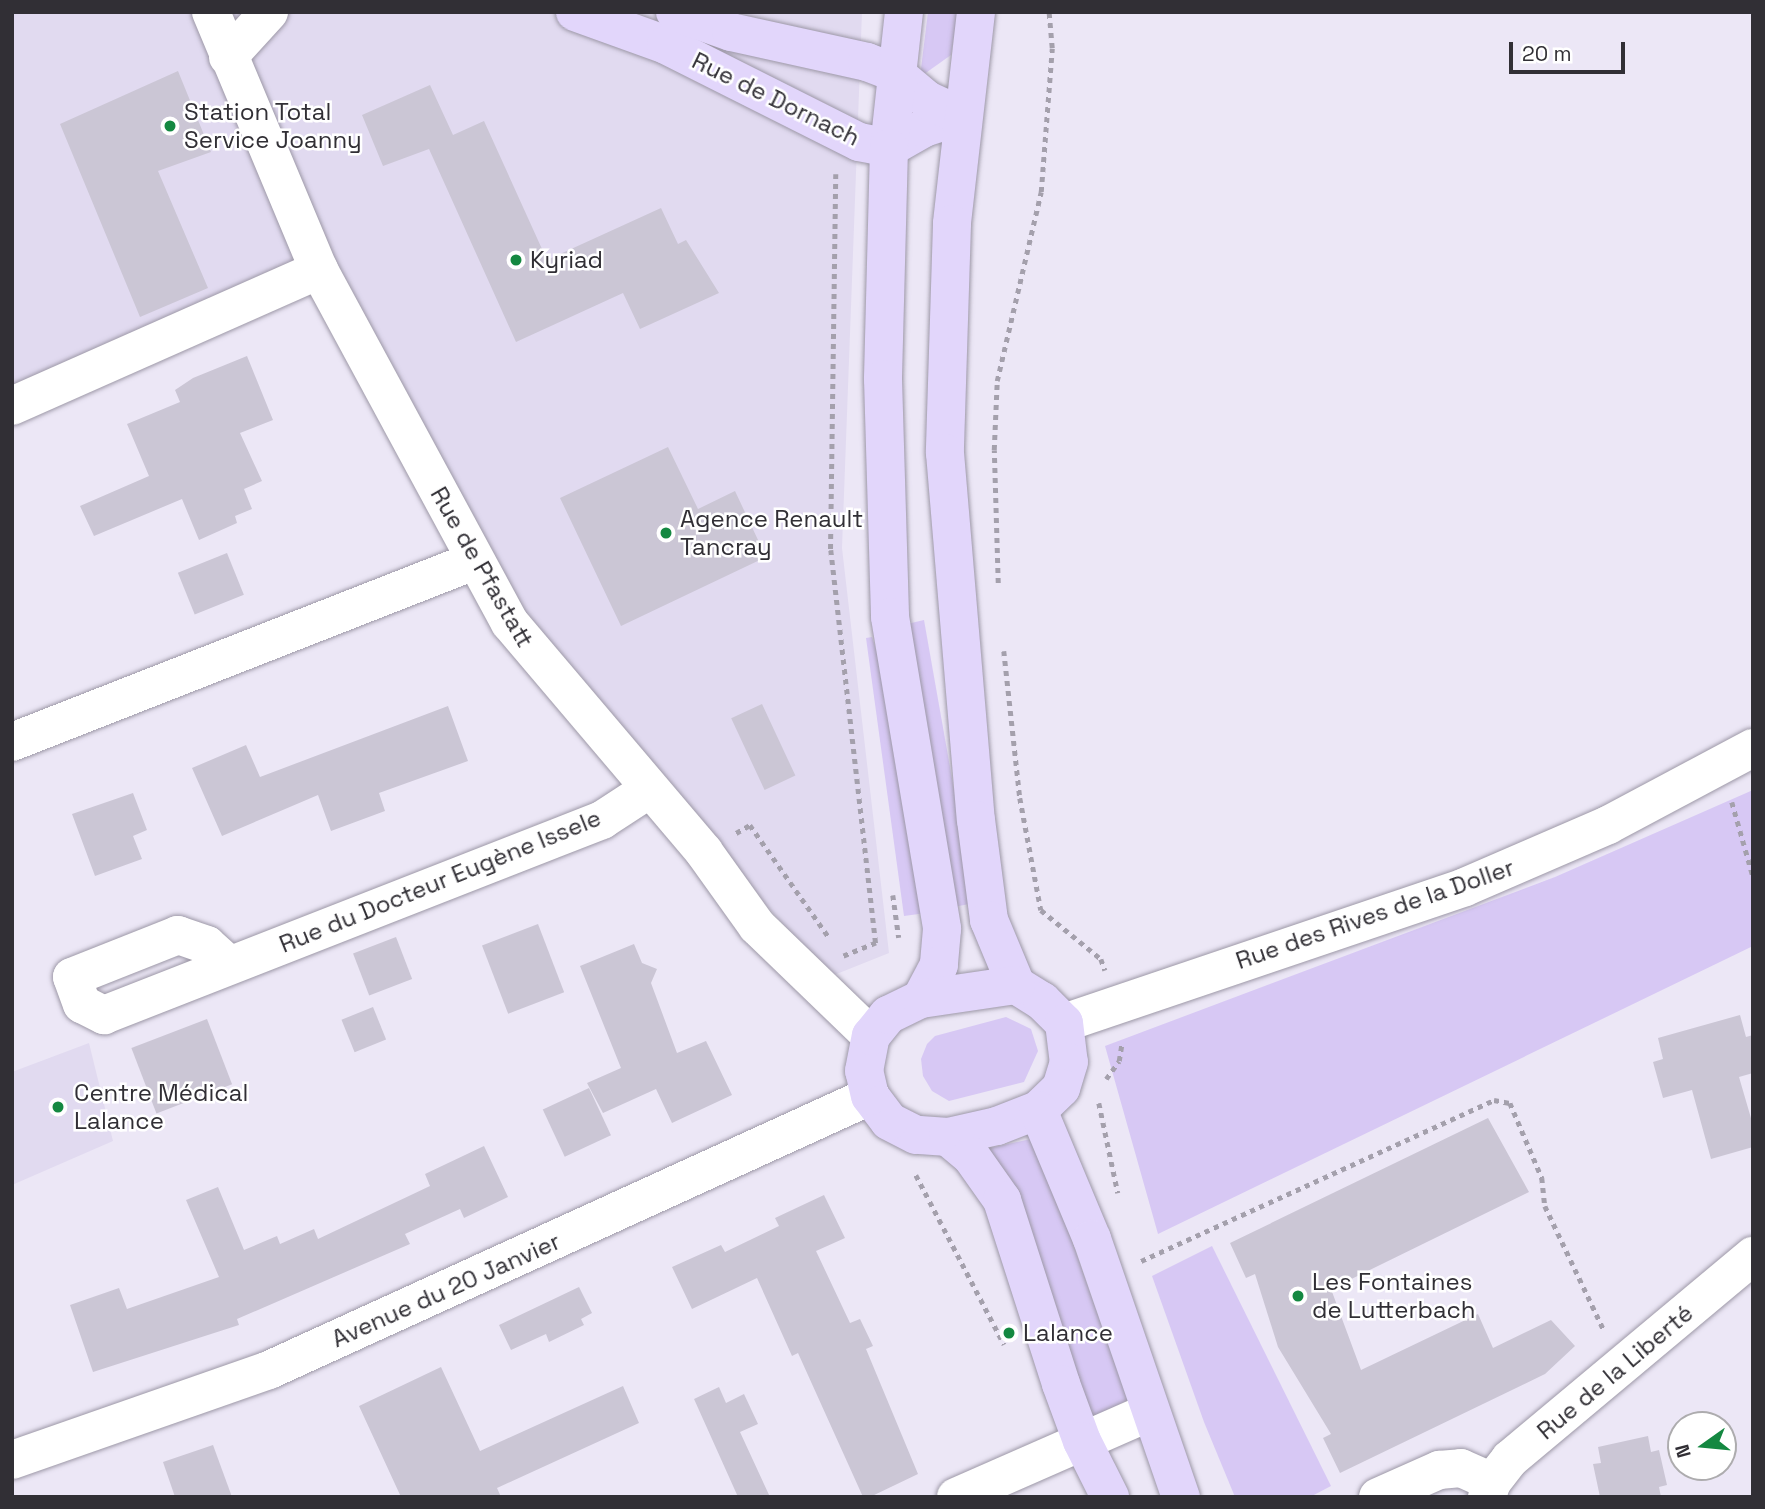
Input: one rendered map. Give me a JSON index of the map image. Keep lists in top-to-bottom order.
{
  "streets": {
    "main road": ["Rue de Dornach"],
    "street": [
      "Rue de Pfastatt",
      "Rue du Docteur Eugène Issele",
      "Rue des Rives de la Doller",
      "Avenue du 20 Janvier",
      "Rue de la Liberté"
    ]
  },
  "crossings": [
    ["Rue de Pfastatt", "Rue du Docteur Eugène Issele"],
    ["Rue de Pfastatt", "Rue des Rives de la Doller"],
    ["Rue de Pfastatt", "Avenue du 20 Janvier"],
    ["Rue des Rives de la Doller", "Avenue du 20 Janvier"]
  ],
  "places": [
    "Station Total Service Joanny",
    "Kyriad",
    "Agence Renault Tancray",
    "Centre Médical Lalance",
    "Les Fontaines de Lutterbach",
    "Lalance"
  ],
  "scale_bar": "20 m",
  "north": "left"
}
